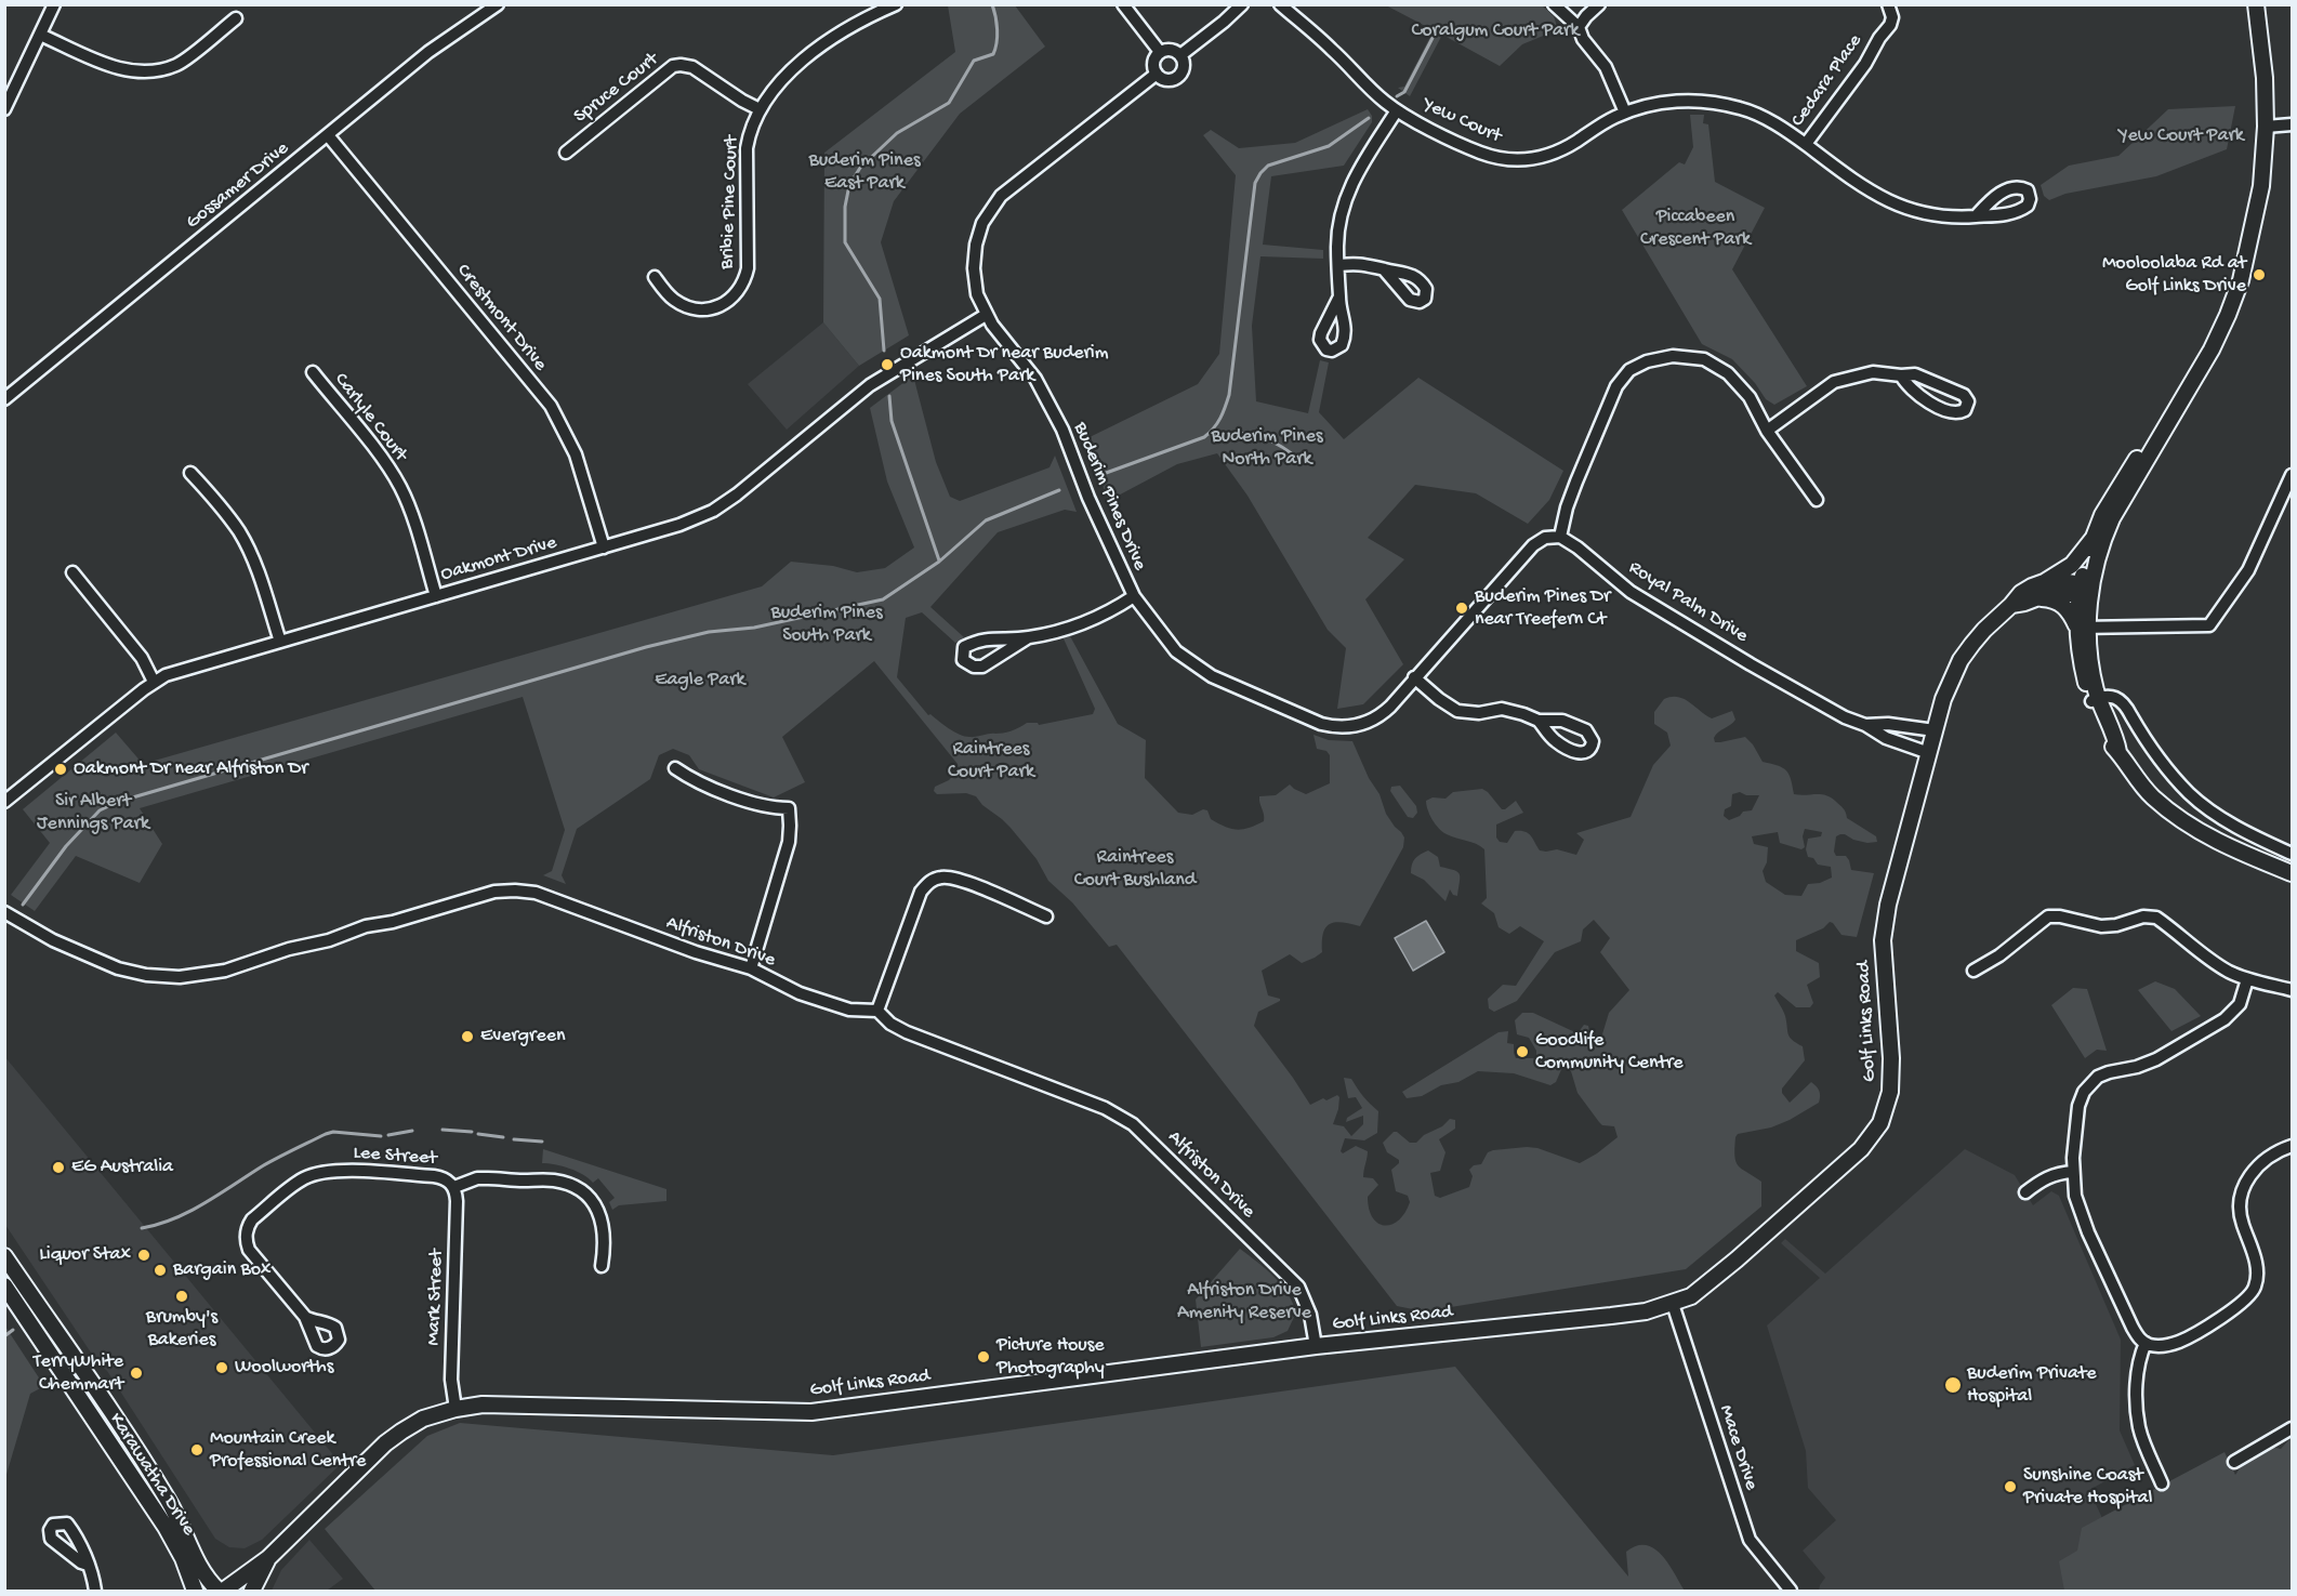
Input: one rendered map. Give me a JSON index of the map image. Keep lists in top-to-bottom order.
{
  "streets": {
    "main road": ["Golf Links Road", "Karawatha Drive"],
    "street": [
      "Cedara Place",
      "Spruce Court",
      "Yew Court",
      "Gossamer Drive",
      "Bribie Pine Court",
      "Crestmont Drive",
      "Carlyle Court",
      "Buderim Pines Drive",
      "Oakmont Drive",
      "Royal Palm Drive",
      "Alfriston Drive",
      "Lee Street",
      "Mark Street",
      "Mace Drive"
    ]
  },
  "crossings": [
    ["Cedara Place", "Yew Court"],
    ["Spruce Court", "Bribie Pine Court"],
    ["Gossamer Drive", "Crestmont Drive"],
    ["Crestmont Drive", "Oakmont Drive"],
    ["Carlyle Court", "Oakmont Drive"],
    ["Buderim Pines Drive", "Oakmont Drive"],
    ["Buderim Pines Drive", "Royal Palm Drive"],
    ["Royal Palm Drive", "Golf Links Road"],
    ["Alfriston Drive", "Golf Links Road"],
    ["Golf Links Road", "Mark Street"],
    ["Golf Links Road", "Mace Drive"],
    ["Golf Links Road", "Karawatha Drive"],
    ["Lee Street", "Mark Street"]
  ],
  "parks": [
    "Coralgum Court Park",
    "Yew Court Park",
    "Buderim Pines East Park",
    "Piccabeen Crescent Park",
    "Buderim Pines North Park",
    "Buderim Pines South Park",
    "Eagle Park",
    "Raintrees Court Park",
    "Sir Albert Jennings Park",
    "Raintrees Court Bushland",
    "Alfriston Drive Amenity Reserve"
  ],
  "places": [
    "Mooloolaba Rd at Golf Links Drive",
    "Oakmont Dr near Buderim Pines South Park",
    "Buderim Pines Dr near Treefern Ct",
    "Oakmont Dr near Alfriston Dr",
    "Evergreen",
    "Goodlife Community Centre",
    "EG Australia",
    "Liquor Stax",
    "Bargain Box",
    "Brumby's Bakeries",
    "Picture House Photography",
    "Woolworths",
    "TerryWhite Chemmart",
    "Buderim Private Hospital",
    "Mountain Creek Professional Centre",
    "Sunshine Coast Private Hospital"
  ]
}
